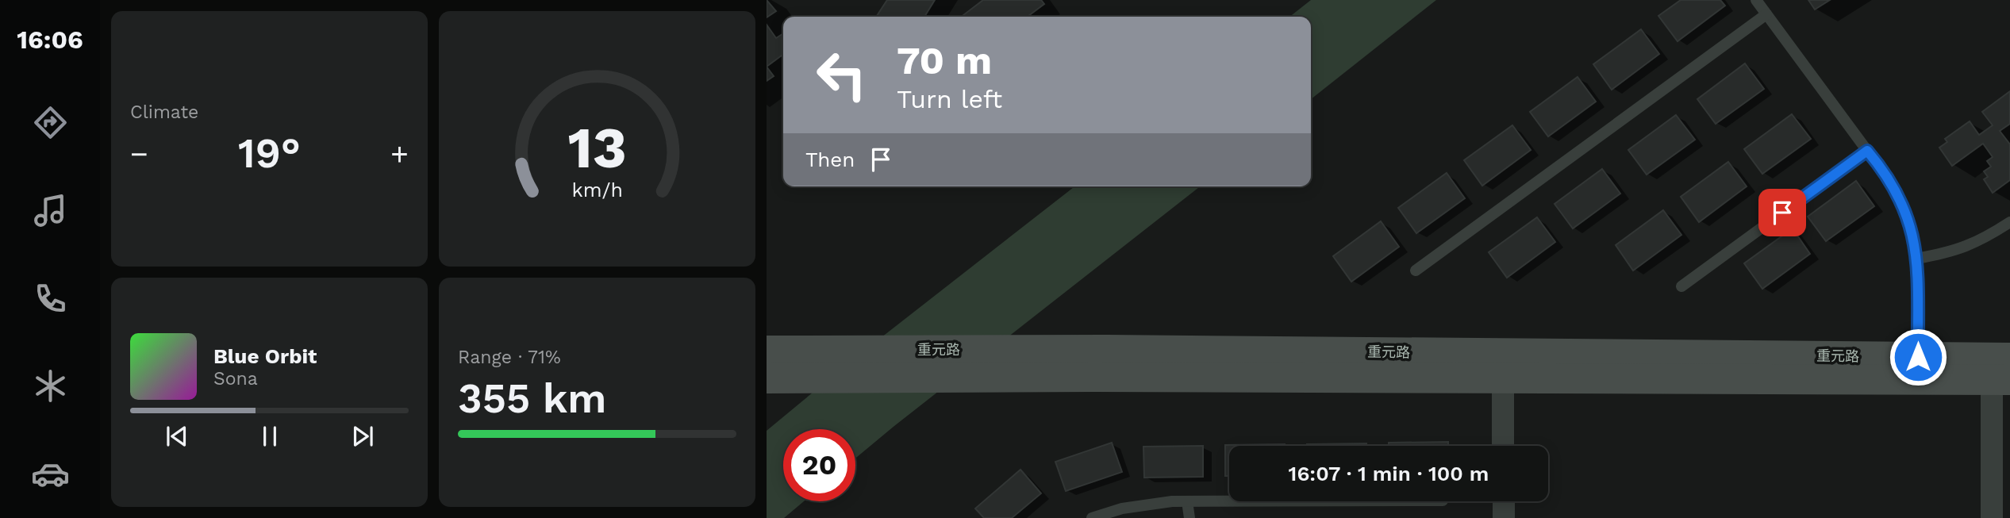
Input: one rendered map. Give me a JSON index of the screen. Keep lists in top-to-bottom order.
{
  "streets": {
    "street": ["重元路"]
  },
  "page": {
    "tabs": "16:06",
    "tile": [
      "Climate",
      ["Range · 71%", "355 km"]
    ],
    "turn": ["70 m", "Turn left"],
    "heat": ["−", "19°", "+"],
    "then": "Then",
    "song": ["Blue Orbit", "Sona"],
    "limit": "20",
    "trip": "16:07 · 1 min · 100 m",
    "gauge": ["13", "km/h"]
  }
}
